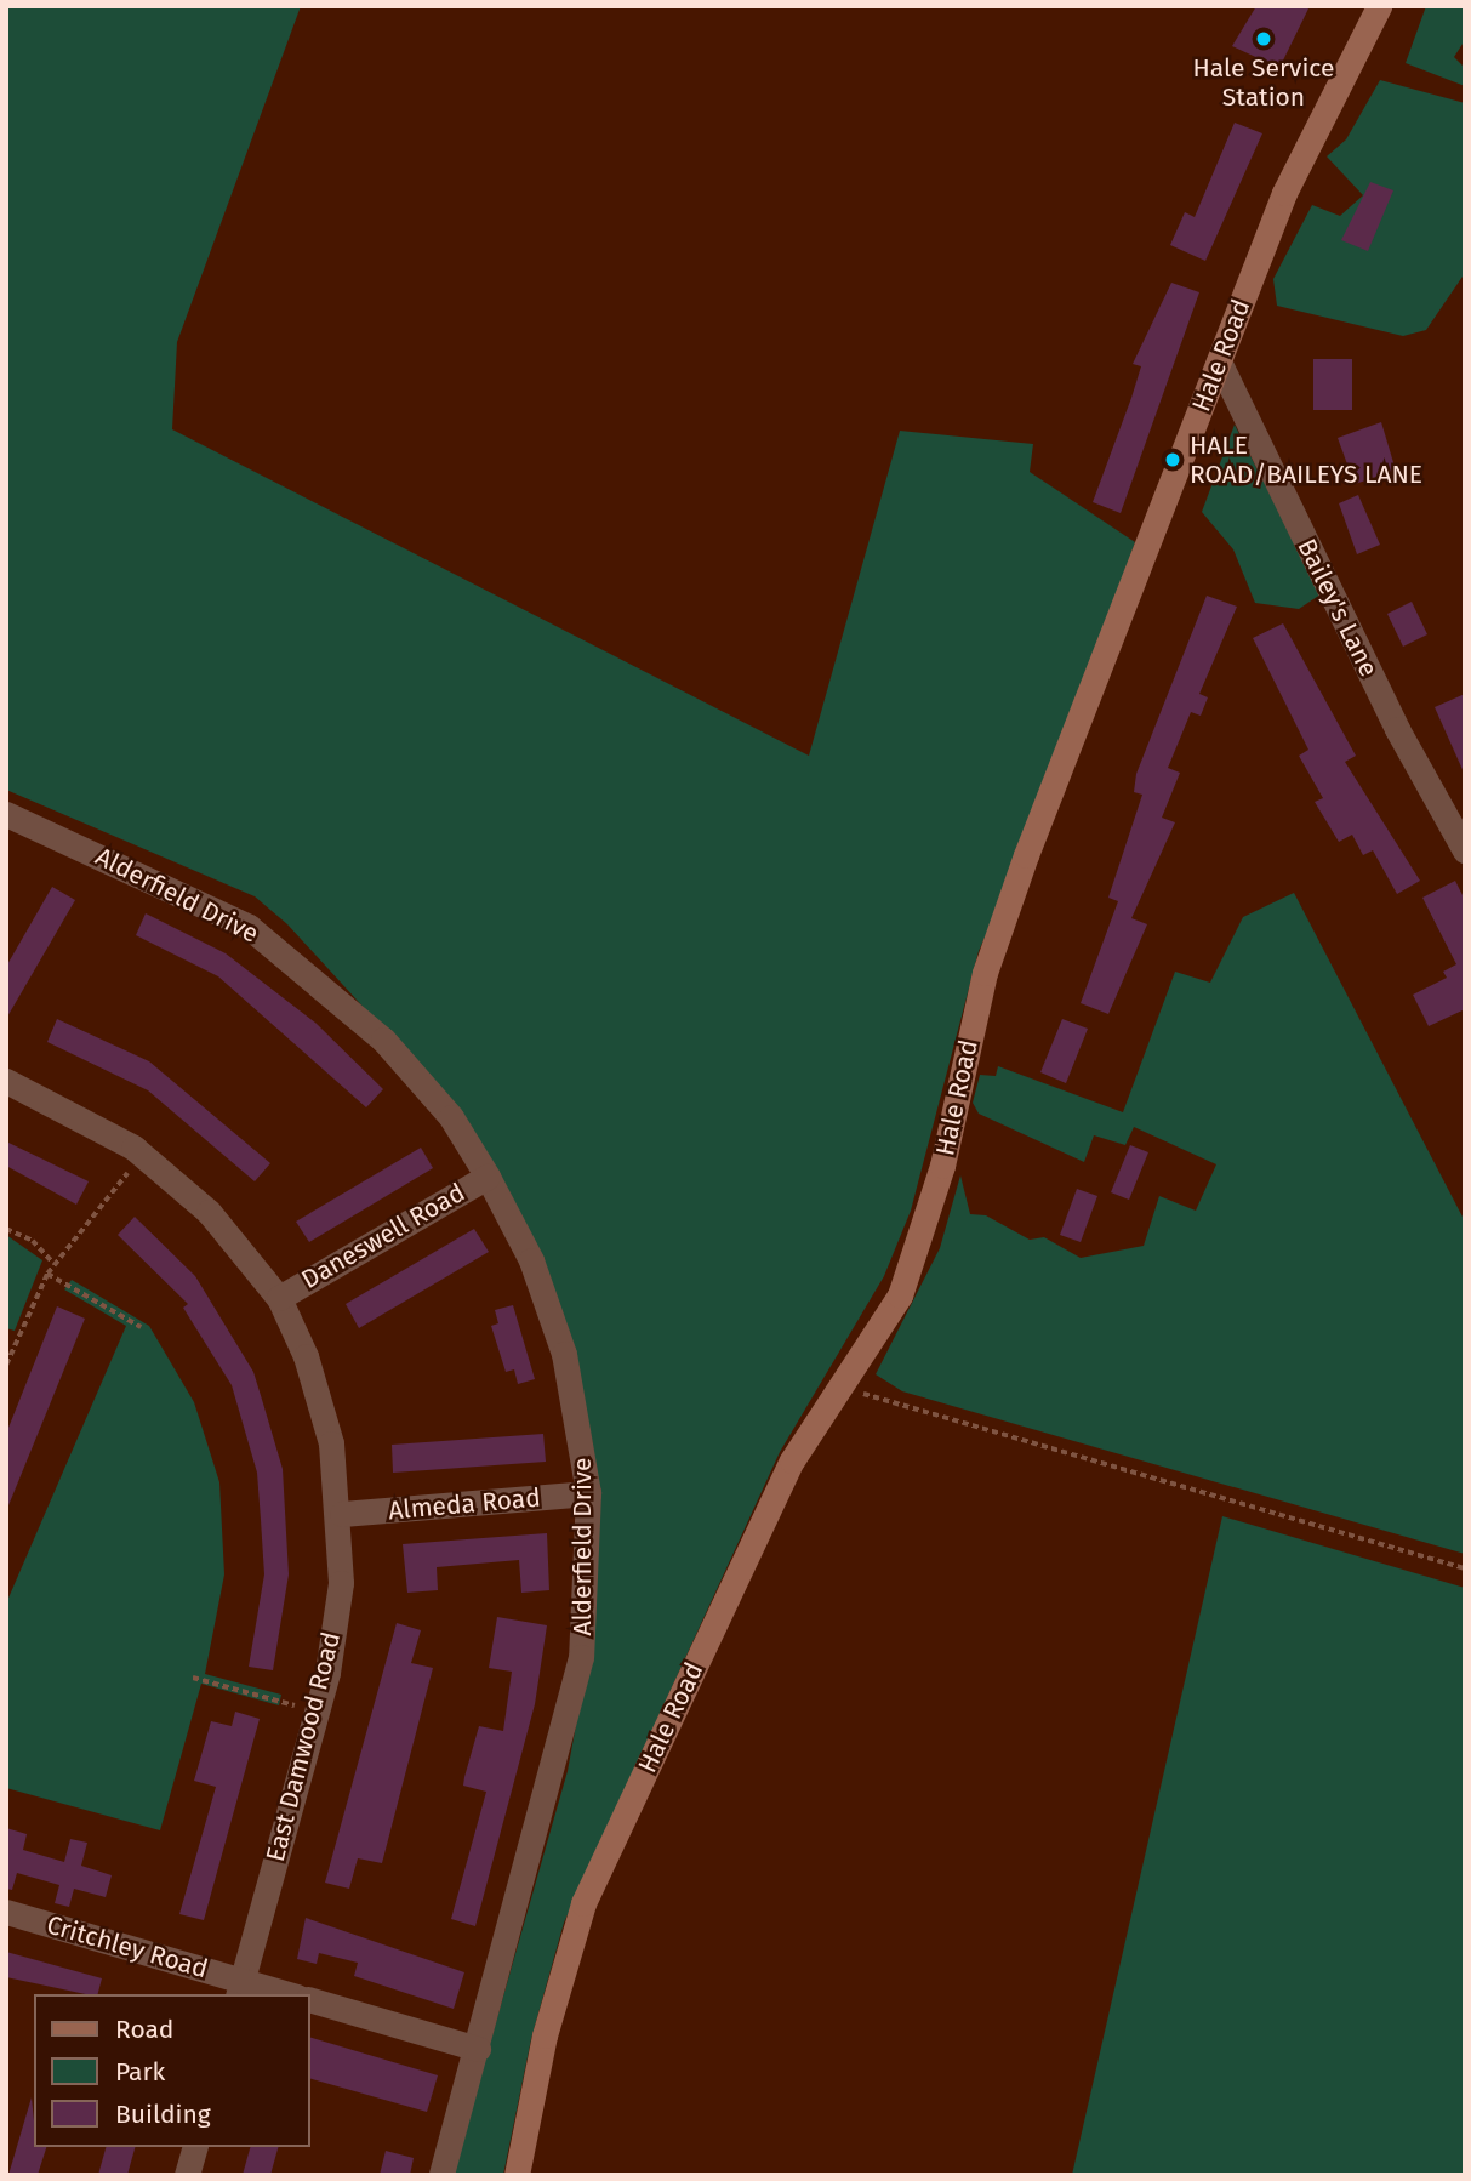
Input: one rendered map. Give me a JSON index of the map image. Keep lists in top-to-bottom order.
{
  "streets": {
    "street": [
      "Hale Road",
      "Bailey's Lane",
      "Alderfield Drive",
      "Daneswell Road",
      "Almeda Road",
      "East Damwood Road",
      "Critchley Road"
    ]
  },
  "crossings": [
    ["Hale Road", "Bailey's Lane"],
    ["Alderfield Drive", "Daneswell Road"],
    ["Alderfield Drive", "Almeda Road"],
    ["Daneswell Road", "East Damwood Road"],
    ["Almeda Road", "East Damwood Road"],
    ["East Damwood Road", "Critchley Road"]
  ],
  "places": ["Hale Service Station", "HALE ROAD/BAILEYS LANE"],
  "legend": ["Road", "Park", "Building"]
}
